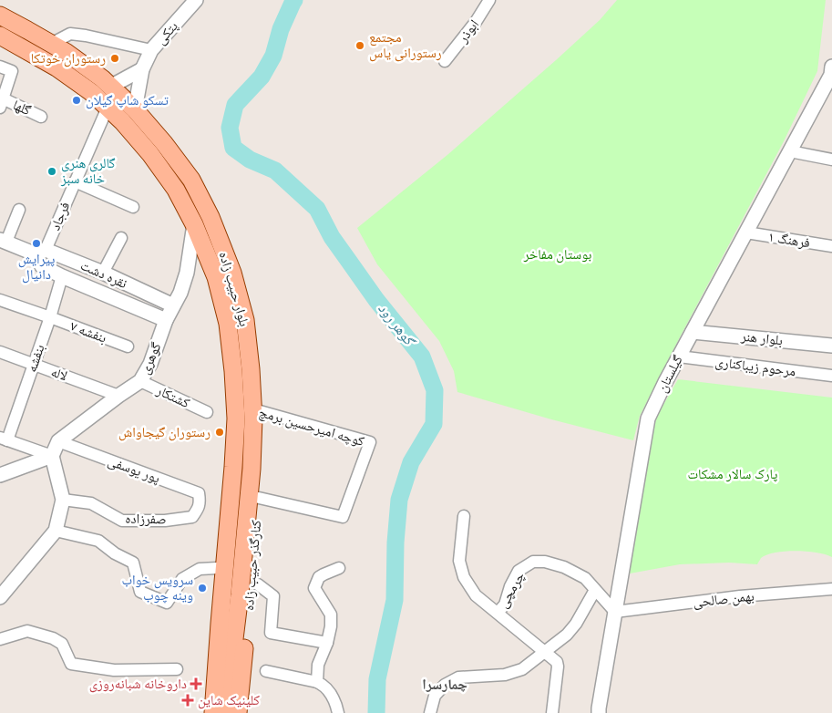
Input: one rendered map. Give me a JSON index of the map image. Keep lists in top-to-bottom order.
{
  "streets": {
    "main road": ["بلوار حبیب زاده", "کنارگذر حبیب زاده"],
    "street": [
      "ابوذر",
      "پتکی",
      "گلها",
      "فرجاد",
      "فرهنگ ۱",
      "نقره دشت",
      "بنفشه ۷",
      "بلوار هنر",
      "بنفشه",
      "گوهری",
      "مرحوم زیباکناری",
      "لاله",
      "گیلستان",
      "کشتکار",
      "کوچه امیرحسین برمچ",
      "پور یوسفی",
      "صفرزاده",
      "چرمچی",
      "بهمن صالحی"
    ]
  },
  "crossings": [
    ["پتکی", "بلوار حبیب زاده"],
    ["فرجاد", "نقره دشت"],
    ["فرجاد", "بلوار حبیب زاده"],
    ["فرهنگ ۱", "گیلستان"],
    ["نقره دشت", "بنفشه"],
    ["نقره دشت", "گوهری"],
    ["بلوار حبیب زاده", "گوهری"],
    ["بلوار حبیب زاده", "کوچه امیرحسین برمچ"],
    ["بلوار حبیب زاده", "کنارگذر حبیب زاده"],
    ["بنفشه ۷", "بنفشه"],
    ["بلوار هنر", "گیلستان"],
    ["بنفشه", "لاله"],
    ["گوهری", "لاله"],
    ["گوهری", "کشتکار"],
    ["گوهری", "پور یوسفی"],
    ["مرحوم زیباکناری", "گیلستان"],
    ["گیلستان", "چرمچی"],
    ["گیلستان", "بهمن صالحی"],
    ["کوچه امیرحسین برمچ", "کنارگذر حبیب زاده"],
    ["پور یوسفی", "صفرزاده"],
    ["چرمچی", "بهمن صالحی"]
  ],
  "districts": ["چمارسرا"],
  "water": ["گوهر رود"],
  "parks": ["بوستان مفاخر", "پارک سالار مشکات"],
  "places": {
    "other": [
      "مجتمع رستورانی یاس",
      "رستوران خوتکا",
      "تسکو شاپ گیلان",
      "گالری هنری خانه سبز",
      "پیرایش دانیال",
      "رستوران گیجاواش",
      "سرویس خواب وینه چوب"
    ],
    "health": ["داروخانه شبانه‌روزی", "کلینیک شاین"]
  }
}
